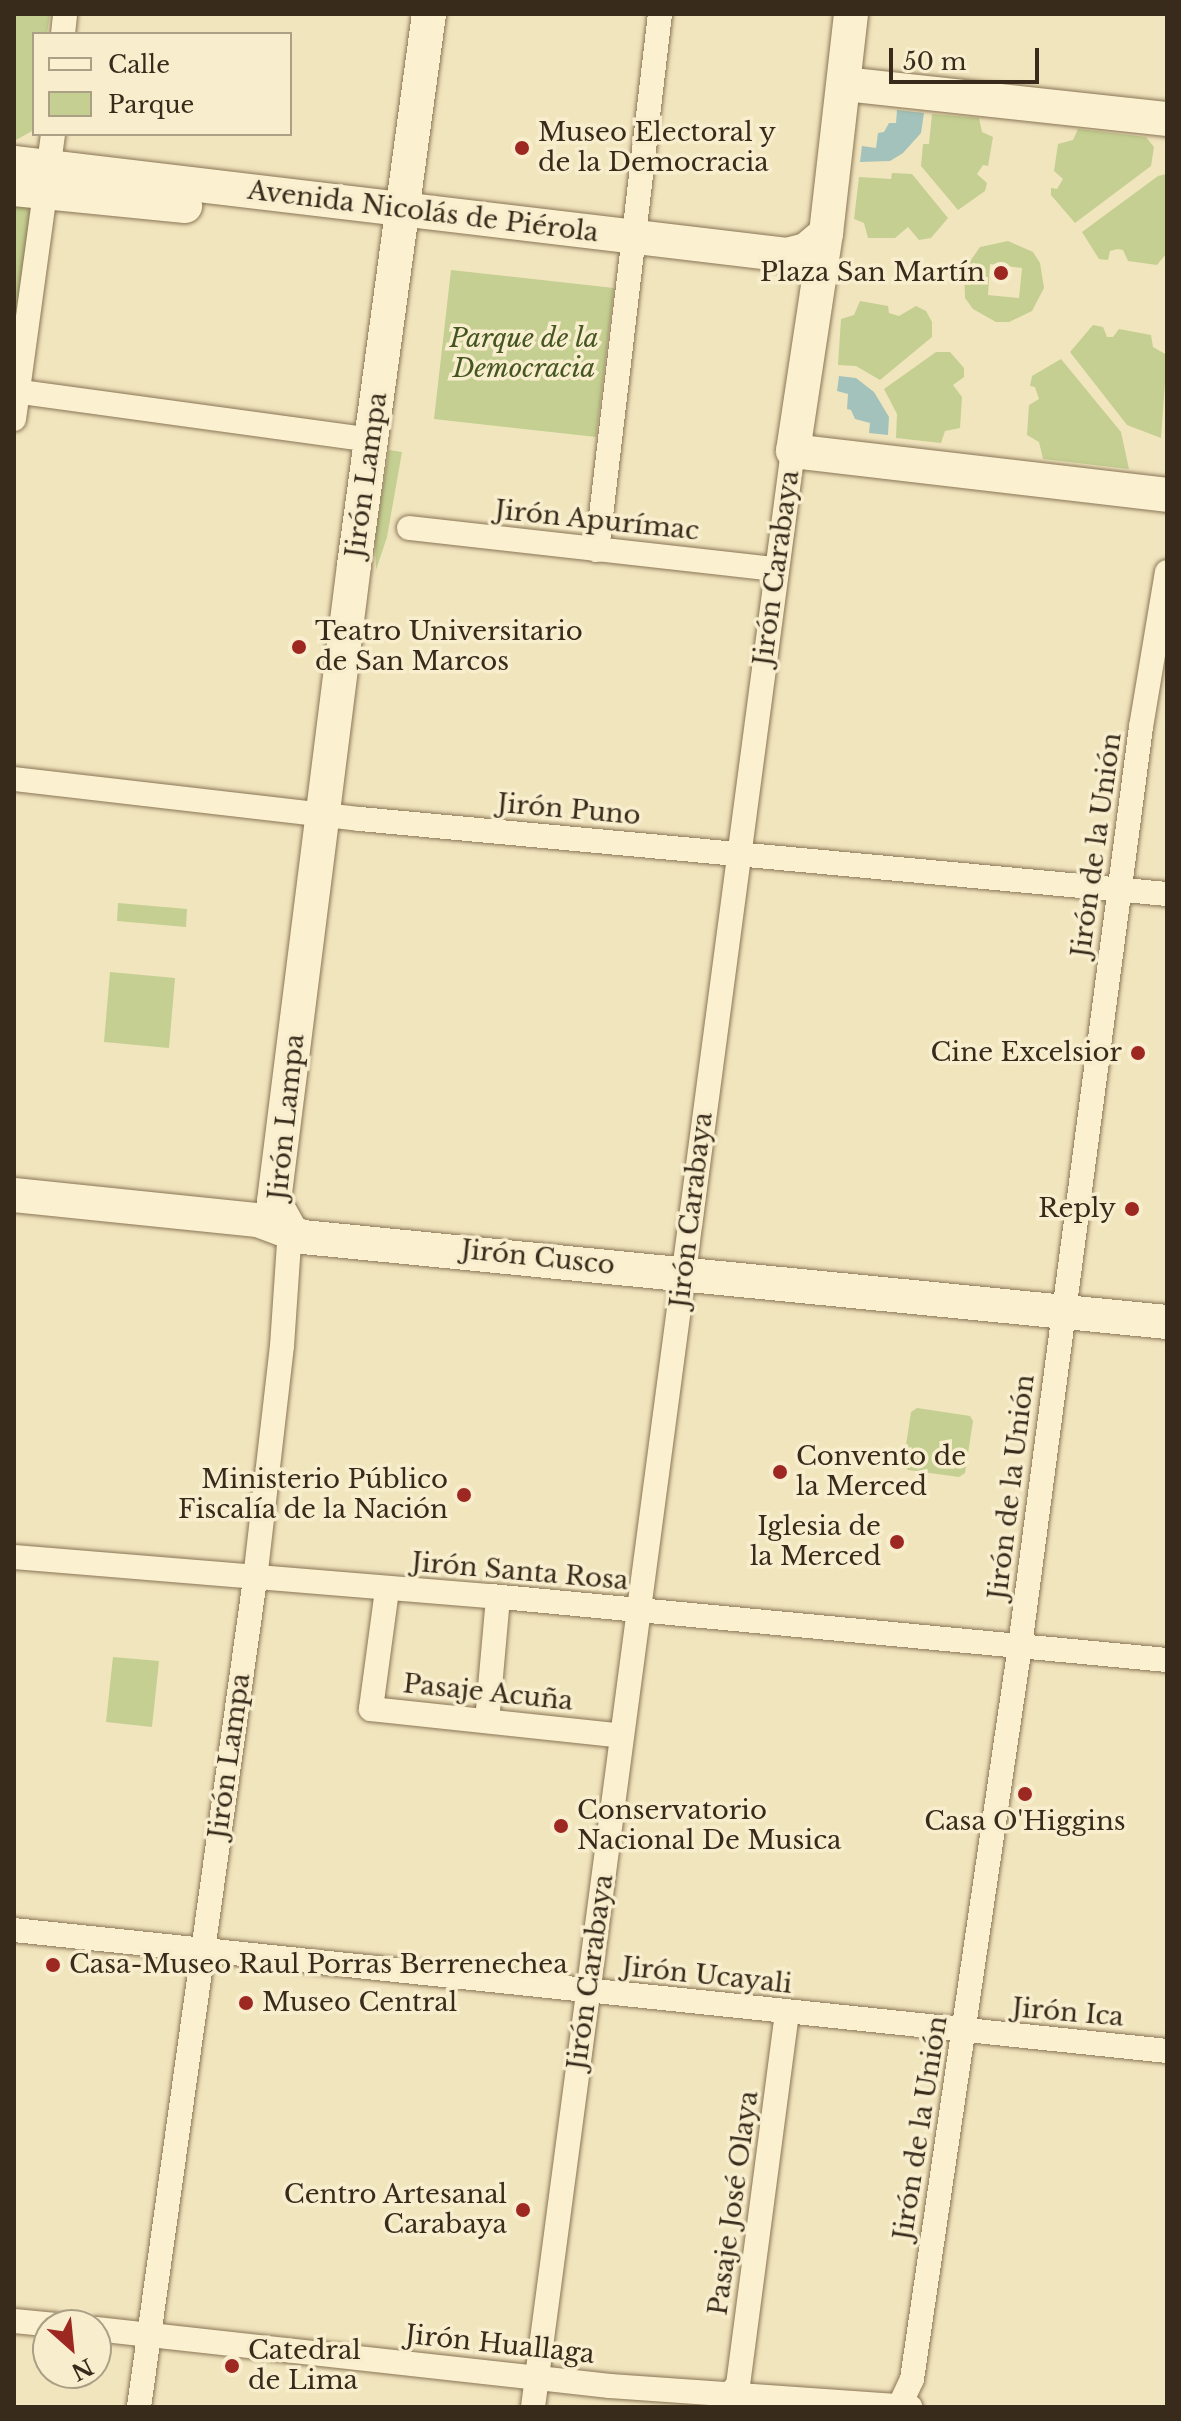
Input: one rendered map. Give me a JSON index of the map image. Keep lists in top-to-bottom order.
{
  "streets": {
    "street": [
      "Avenida Nicolás de Piérola",
      "Jirón Lampa",
      "Jirón Apurímac",
      "Jirón Carabaya",
      "Jirón Puno",
      "Jirón de la Unión",
      "Jirón Cusco",
      "Jirón Santa Rosa",
      "Pasaje Acuña",
      "Jirón Ucayali",
      "Jirón Ica",
      "Pasaje José Olaya",
      "Jirón Huallaga"
    ]
  },
  "crossings": [
    ["Avenida Nicolás de Piérola", "Jirón Lampa"],
    ["Avenida Nicolás de Piérola", "Jirón Carabaya"],
    ["Jirón Lampa", "Jirón Puno"],
    ["Jirón Lampa", "Jirón Cusco"],
    ["Jirón Lampa", "Jirón Santa Rosa"],
    ["Jirón Lampa", "Jirón Ucayali"],
    ["Jirón Lampa", "Jirón Huallaga"],
    ["Jirón Apurímac", "Jirón Carabaya"],
    ["Jirón Carabaya", "Jirón Puno"],
    ["Jirón Carabaya", "Jirón Cusco"],
    ["Jirón Carabaya", "Jirón Santa Rosa"],
    ["Jirón Carabaya", "Pasaje Acuña"],
    ["Jirón Carabaya", "Jirón Ucayali"],
    ["Jirón Carabaya", "Jirón Huallaga"],
    ["Jirón Puno", "Jirón de la Unión"],
    ["Jirón de la Unión", "Jirón Cusco"],
    ["Jirón de la Unión", "Jirón Santa Rosa"],
    ["Jirón de la Unión", "Jirón Ucayali"],
    ["Jirón de la Unión", "Jirón Ica"],
    ["Jirón de la Unión", "Jirón Huallaga"],
    ["Jirón Santa Rosa", "Pasaje Acuña"],
    ["Jirón Ucayali", "Jirón Ica"],
    ["Jirón Ucayali", "Pasaje José Olaya"],
    ["Pasaje José Olaya", "Jirón Huallaga"]
  ],
  "parks": ["Parque de la Democracia"],
  "places": [
    "Museo Electoral y de la Democracia",
    "Plaza San Martín",
    "Teatro Universitario de San Marcos",
    "Cine Excelsior",
    "Reply",
    "Convento de la Merced",
    "Ministerio Público Fiscalía de la Nación",
    "Iglesia de la Merced",
    "Casa O'Higgins",
    "Conservatorio Nacional De Musica",
    "Casa-Museo Raul Porras Berrenechea",
    "Museo Central",
    "Centro Artesanal Carabaya",
    "Catedral de Lima"
  ],
  "legend": ["Calle", "Parque"],
  "scale_bar": "50 m",
  "north": "bottom right"
}
